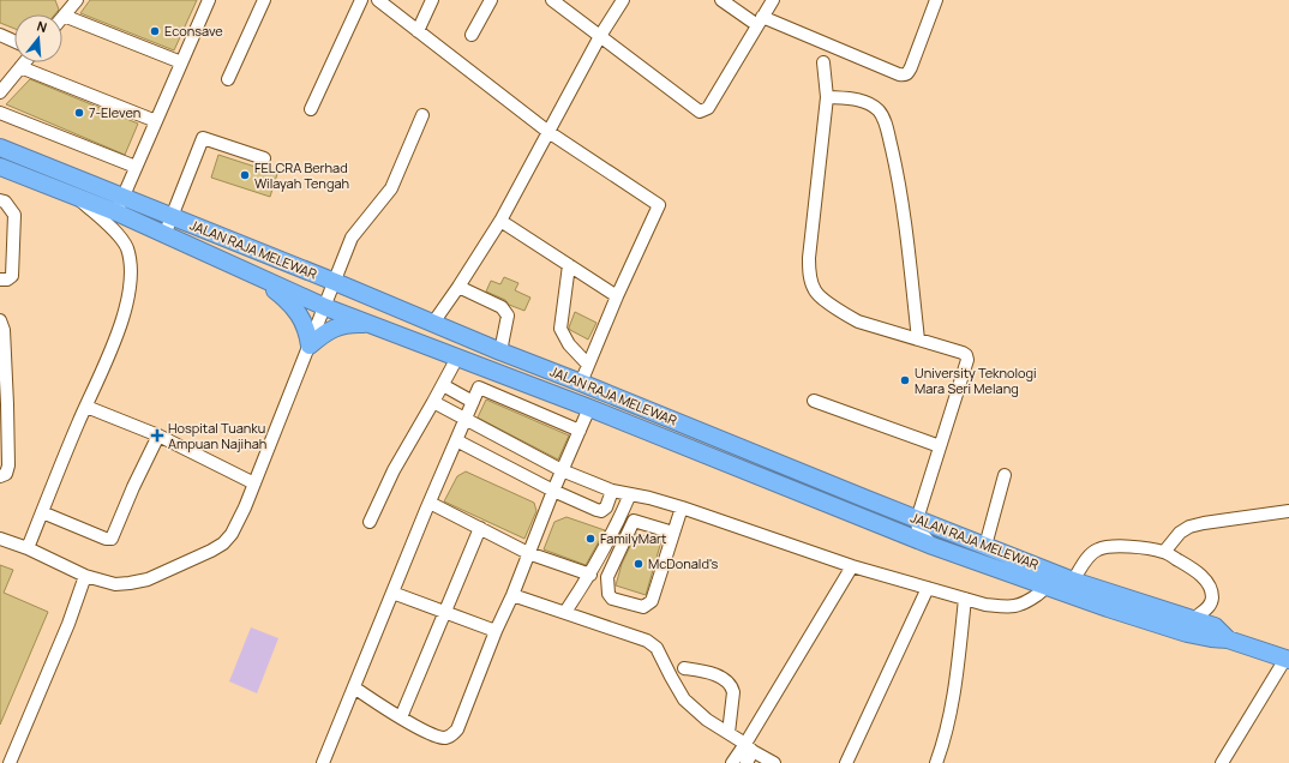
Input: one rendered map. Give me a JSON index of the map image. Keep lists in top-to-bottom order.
{
  "streets": {
    "highway": ["JALAN RAJA MELEWAR"]
  },
  "places": {
    "other": [
      "Econsave",
      "7-Eleven",
      "FELCRA Berhad Wilayah Tengah",
      "University Teknologi Mara Seri Melang",
      "FamilyMart",
      "McDonald's"
    ],
    "health": ["Hospital Tuanku Ampuan Najihah"]
  },
  "north": "top"
}
